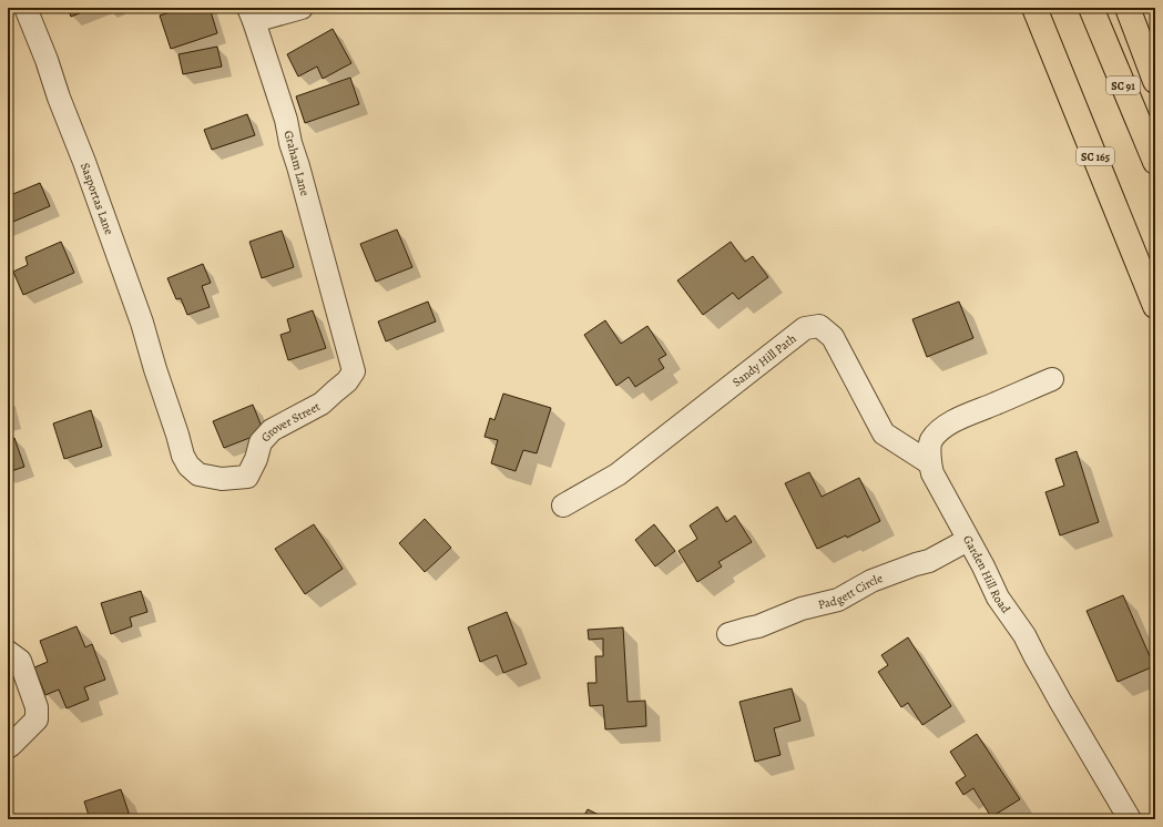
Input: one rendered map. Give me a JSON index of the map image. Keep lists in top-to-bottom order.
{
  "streets": {
    "main road": ["SC 91", "SC 165"],
    "street": [
      "Graham Lane",
      "Sasportas Lane",
      "Sandy Hill Path",
      "Grover Street",
      "Garden Hill Road",
      "Padgett Circle"
    ]
  },
  "crossings": [
    ["Graham Lane", "Grover Street"],
    ["Sasportas Lane", "Grover Street"],
    ["Sandy Hill Path", "Garden Hill Road"],
    ["Garden Hill Road", "Padgett Circle"]
  ]
}
